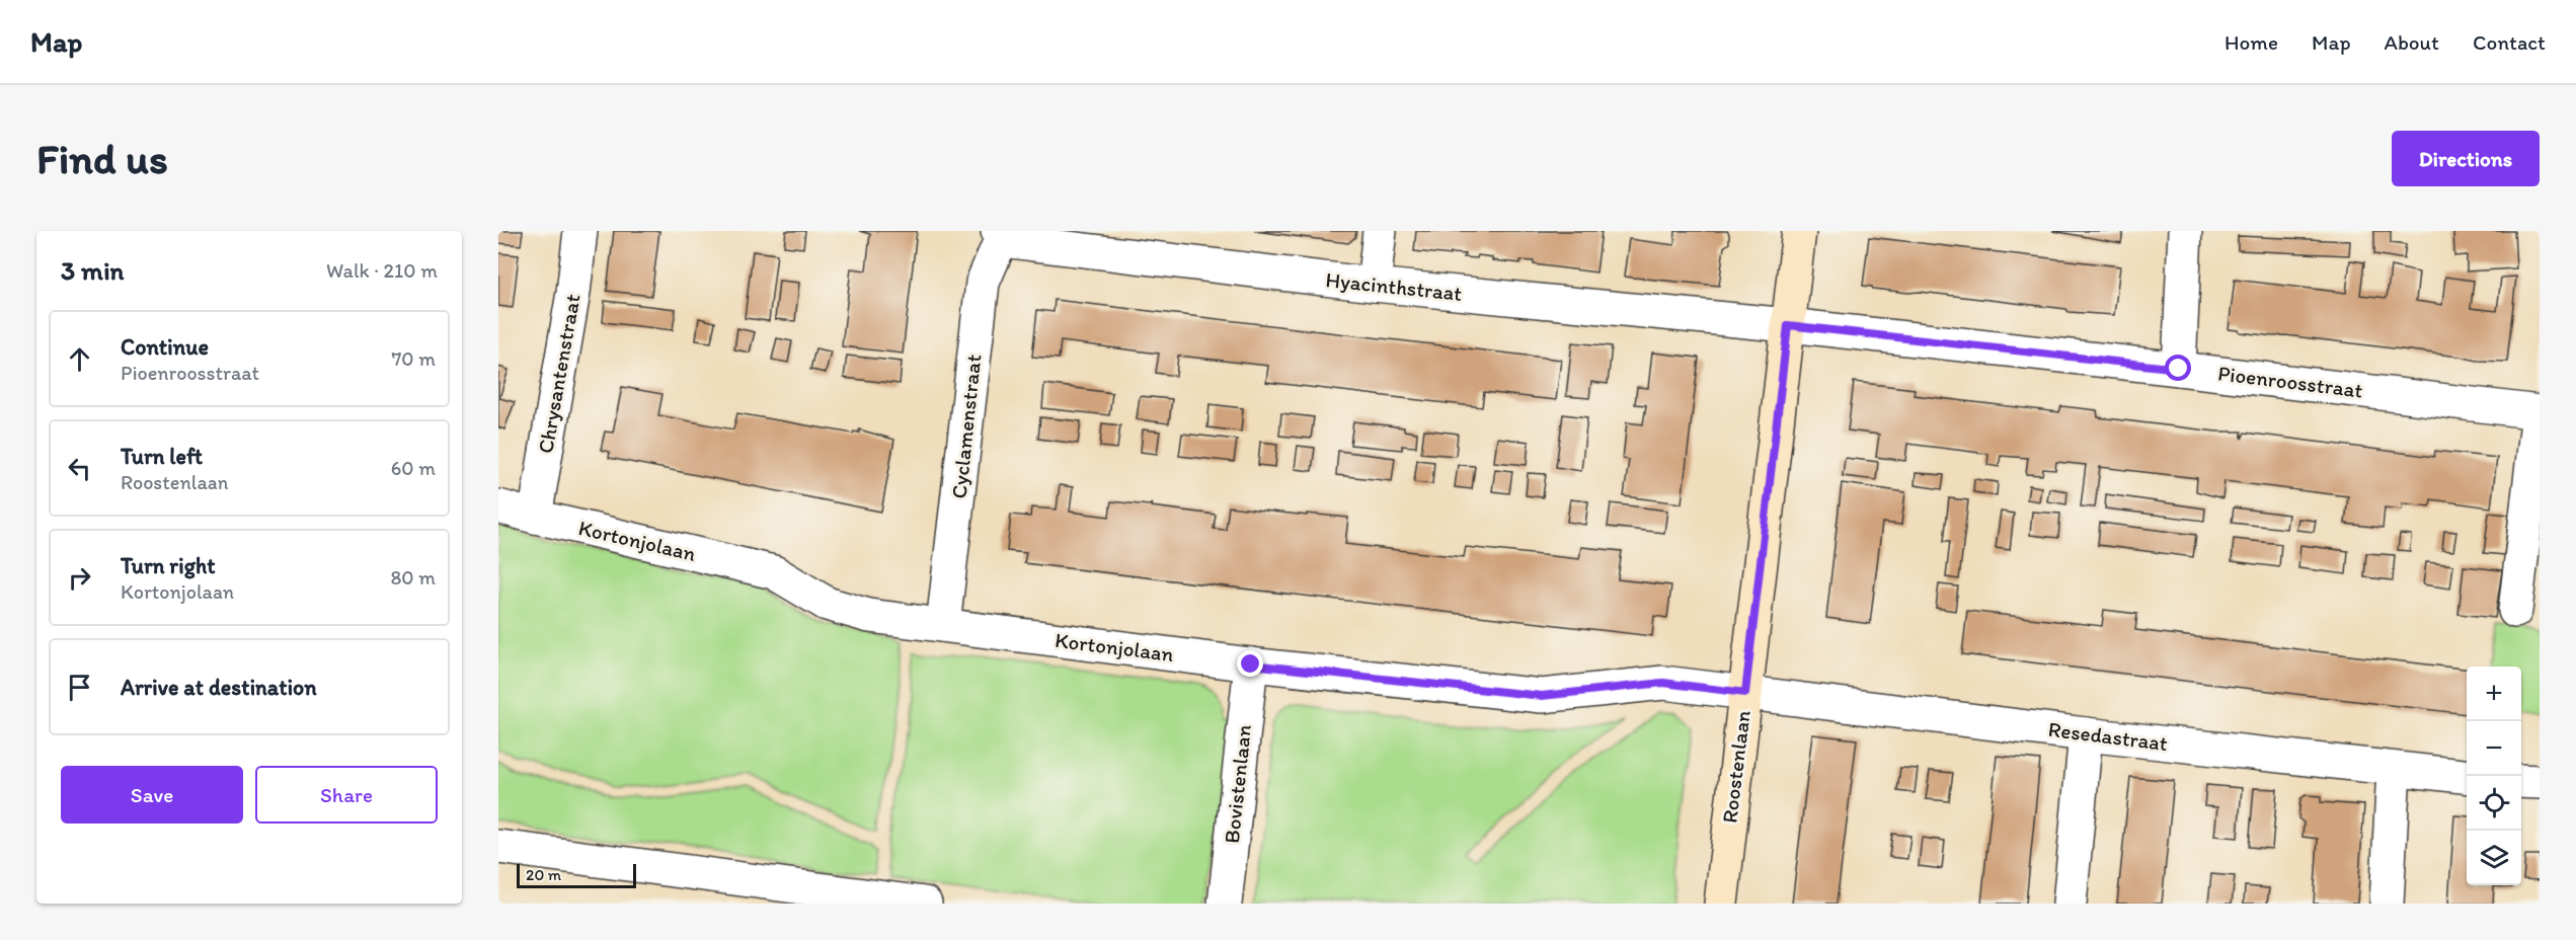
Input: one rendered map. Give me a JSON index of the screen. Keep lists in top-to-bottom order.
{
  "streets": {
    "street": [
      "Hyacinthstraat",
      "Chrysantenstraat",
      "Pioenroosstraat",
      "Cyclamenstraat",
      "Kortonjolaan",
      "Resedastraat",
      "Roostenlaan",
      "Bovistenlaan"
    ]
  },
  "crossings": [
    ["Hyacinthstraat", "Pioenroosstraat"],
    ["Hyacinthstraat", "Cyclamenstraat"],
    ["Hyacinthstraat", "Roostenlaan"],
    ["Chrysantenstraat", "Kortonjolaan"],
    ["Pioenroosstraat", "Roostenlaan"],
    ["Cyclamenstraat", "Kortonjolaan"],
    ["Kortonjolaan", "Resedastraat"],
    ["Kortonjolaan", "Roostenlaan"],
    ["Kortonjolaan", "Bovistenlaan"],
    ["Resedastraat", "Roostenlaan"]
  ],
  "scale_bar": "20 m",
  "page": {
    "header": "Map",
    "nav": [
      "Home",
      "Map",
      "About",
      "Contact"
    ],
    "buttons": [
      "Directions",
      ["Save", "Share"]
    ],
    "title": "Find us",
    "heading": ["3 min", "Walk · 210 m"],
    "list": [
      ["Continue", "Pioenroosstraat", "70 m"],
      ["Turn left", "Roostenlaan", "60 m"],
      ["Turn right", "Kortonjolaan", "80 m"],
      "Arrive at destination"
    ],
    "map_buttons": ["+", "−"],
    "scale": "20 m"
  }
}
